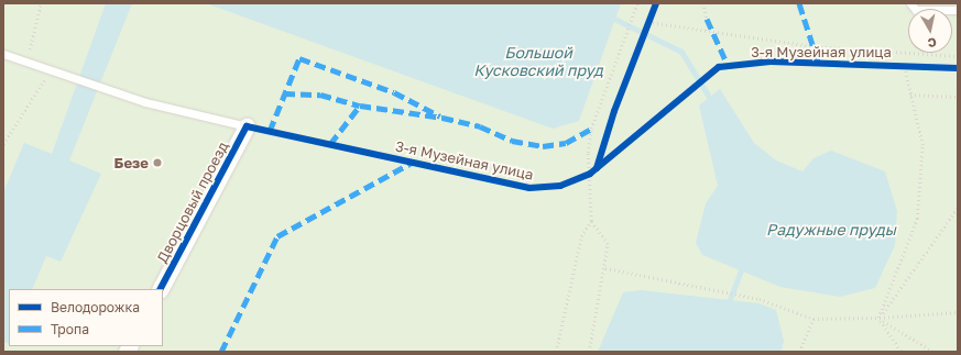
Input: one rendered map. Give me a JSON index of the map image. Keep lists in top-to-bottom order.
{
  "streets": {
    "street": ["Дворцовый проезд"],
    "cycle path": ["3-я Музейная улица"]
  },
  "water": ["Большой Кусковский пруд", "Радужные пруды"],
  "places": ["Безе"],
  "legend": ["Велодорожка", "Тропа"],
  "north": "bottom"
}
